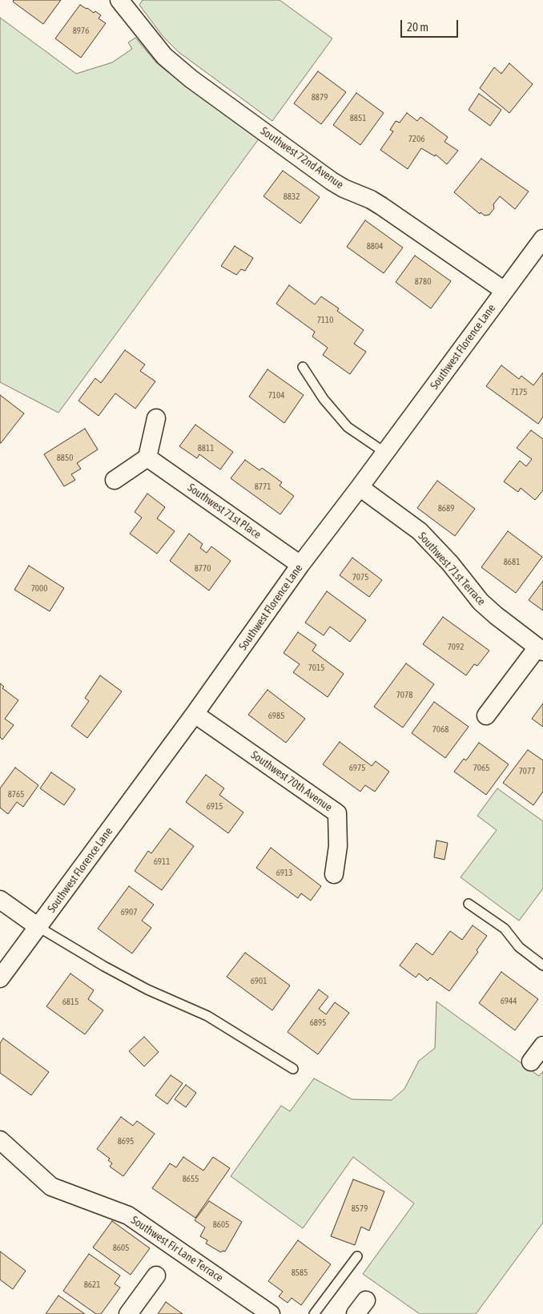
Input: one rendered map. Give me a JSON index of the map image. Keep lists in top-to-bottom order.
{
  "streets": {
    "street": [
      "Southwest 72nd Avenue",
      "Southwest Florence Lane",
      "Southwest 71st Place",
      "Southwest 71st Terrace",
      "Southwest 70th Avenue",
      "Southwest Fir Lane Terrace"
    ]
  },
  "crossings": [
    ["Southwest 72nd Avenue", "Southwest Florence Lane"],
    ["Southwest Florence Lane", "Southwest 71st Place"],
    ["Southwest Florence Lane", "Southwest 71st Terrace"],
    ["Southwest Florence Lane", "Southwest 70th Avenue"]
  ],
  "house_numbers": [
    "8976",
    "8879",
    "8851",
    "7206",
    "8832",
    "8804",
    "8780",
    "7110",
    "7175",
    "7104",
    "8811",
    "8850",
    "8771",
    "8689",
    "8681",
    "8770",
    "7075",
    "7000",
    "7092",
    "7015",
    "7078",
    "6985",
    "7068",
    "6975",
    "7065",
    "7077",
    "8765",
    "6915",
    "6911",
    "6913",
    "6907",
    "6901",
    "6944",
    "6815",
    "6895",
    "8695",
    "8655",
    "8579",
    "8605",
    "8605",
    "8585",
    "8621"
  ],
  "scale_bar": "20 m"
}
